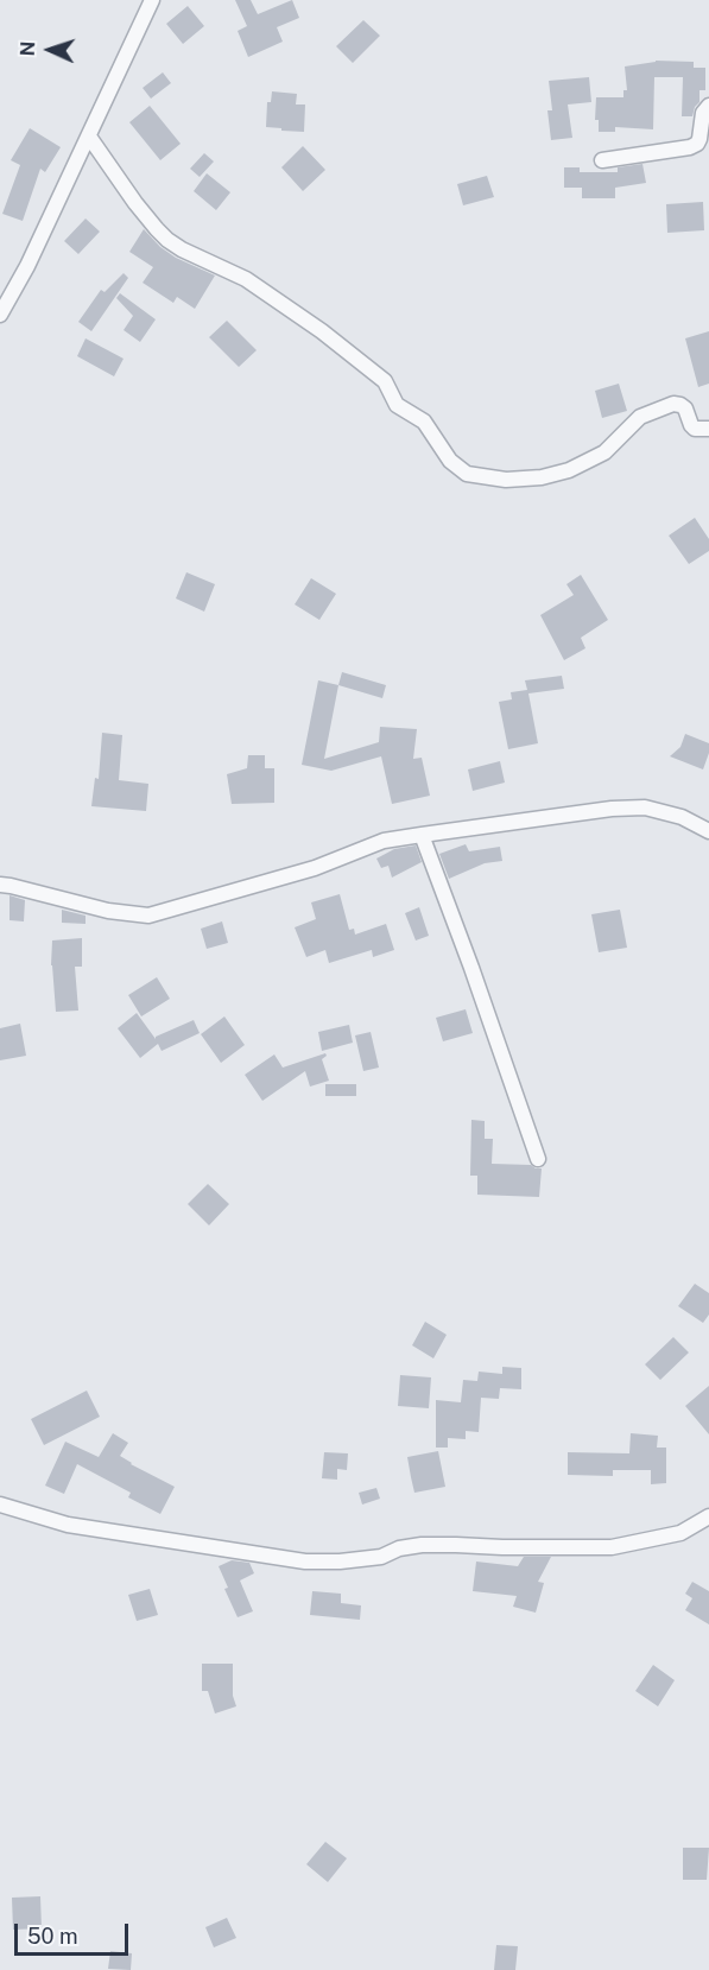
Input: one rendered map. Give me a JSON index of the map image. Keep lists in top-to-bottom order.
{
  "scale_bar": "50 m",
  "north": "left"
}
